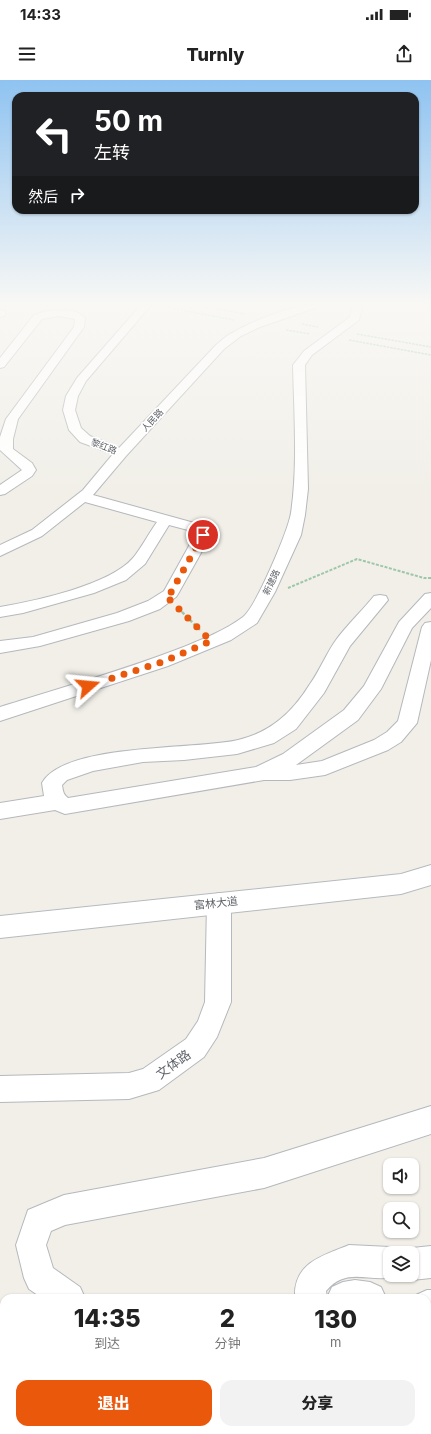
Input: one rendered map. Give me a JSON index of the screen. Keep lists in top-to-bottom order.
{
  "streets": {
    "main road": ["富林大道"],
    "street": [
      "人民路",
      "黎红路",
      "新建路",
      "文体路"
    ]
  },
  "crossings": [
    ["人民路", "黎红路"],
    ["富林大道", "文体路"]
  ],
  "page": {
    "status": "14:33",
    "header": "Turnly",
    "turn": ["50 m", "左转"],
    "then": "然后",
    "eta": [
      "14:35",
      "到达",
      "2",
      "分钟",
      "130",
      "m"
    ],
    "buttons": ["退出", "分享"]
  }
}
